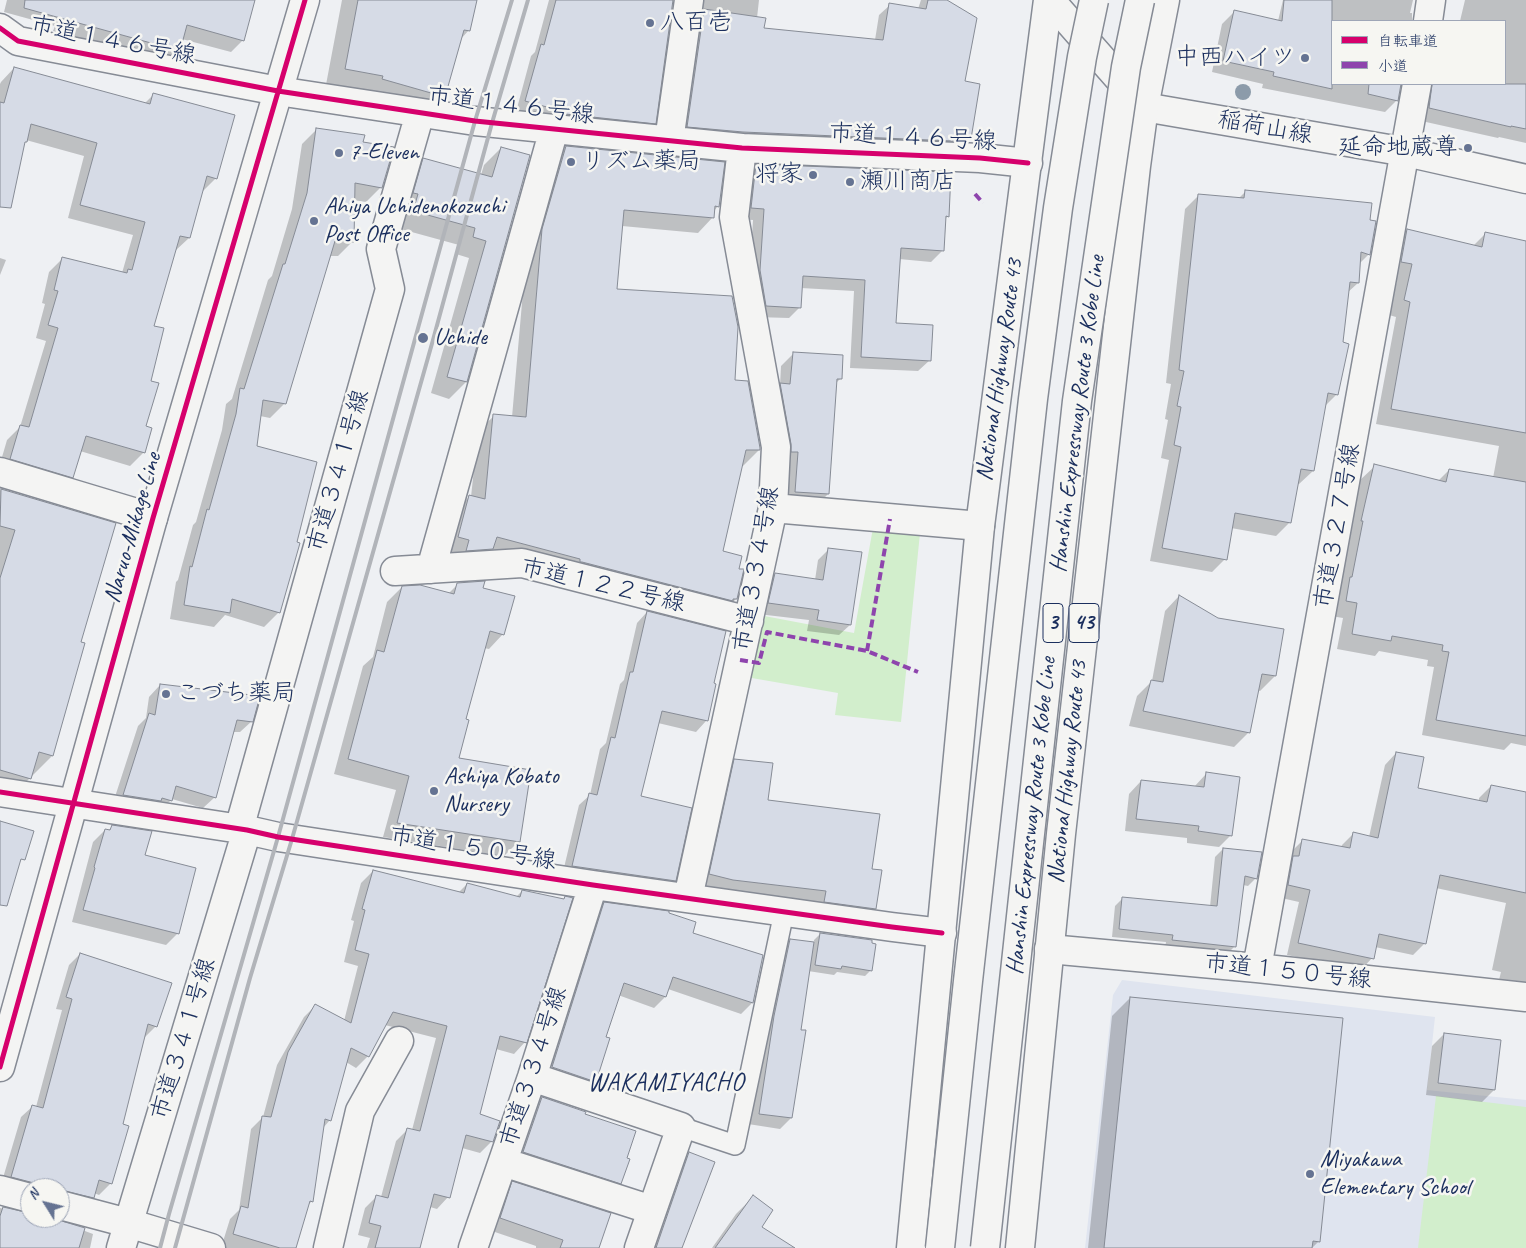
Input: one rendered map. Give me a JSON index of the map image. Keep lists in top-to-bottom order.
{
  "streets": {
    "main road": [
      "市道１４６号線",
      "稲荷山線",
      "National Highway Route 43",
      "Hanshin Expressway Route 3 Kobe Line",
      "市道３４１号線",
      "市道３２７号線",
      "Naruo-Mikage Line",
      "市道３３４号線",
      "市道１２２号線",
      "3",
      "43",
      "市道１５０号線"
    ]
  },
  "crossings": [
    ["市道１４６号線", "National Highway Route 43"],
    ["市道１４６号線", "市道３４１号線"],
    ["市道１４６号線", "Naruo-Mikage Line"],
    ["市道１４６号線", "市道３３４号線"],
    ["稲荷山線", "National Highway Route 43"],
    ["稲荷山線", "市道３２７号線"],
    ["National Highway Route 43", "市道１５０号線"],
    ["市道３４１号線", "市道１５０号線"],
    ["市道３２７号線", "市道１５０号線"],
    ["Naruo-Mikage Line", "市道１５０号線"],
    ["市道３３４号線", "市道１２２号線"],
    ["市道３３４号線", "市道１５０号線"]
  ],
  "districts": ["WAKAMIYACHO"],
  "places": [
    "八百壱",
    "中西ハイツ",
    "延命地蔵尊",
    "7-Eleven",
    "リズム薬局",
    "将家",
    "瀬川商店",
    "Ahiya Uchidenokozuchi Post Office",
    "Uchide",
    "こづち薬局",
    "Ashiya Kobato Nursery",
    "Miyakawa Elementary School"
  ],
  "legend": ["自転車道", "小道"],
  "north": "top left"
}
